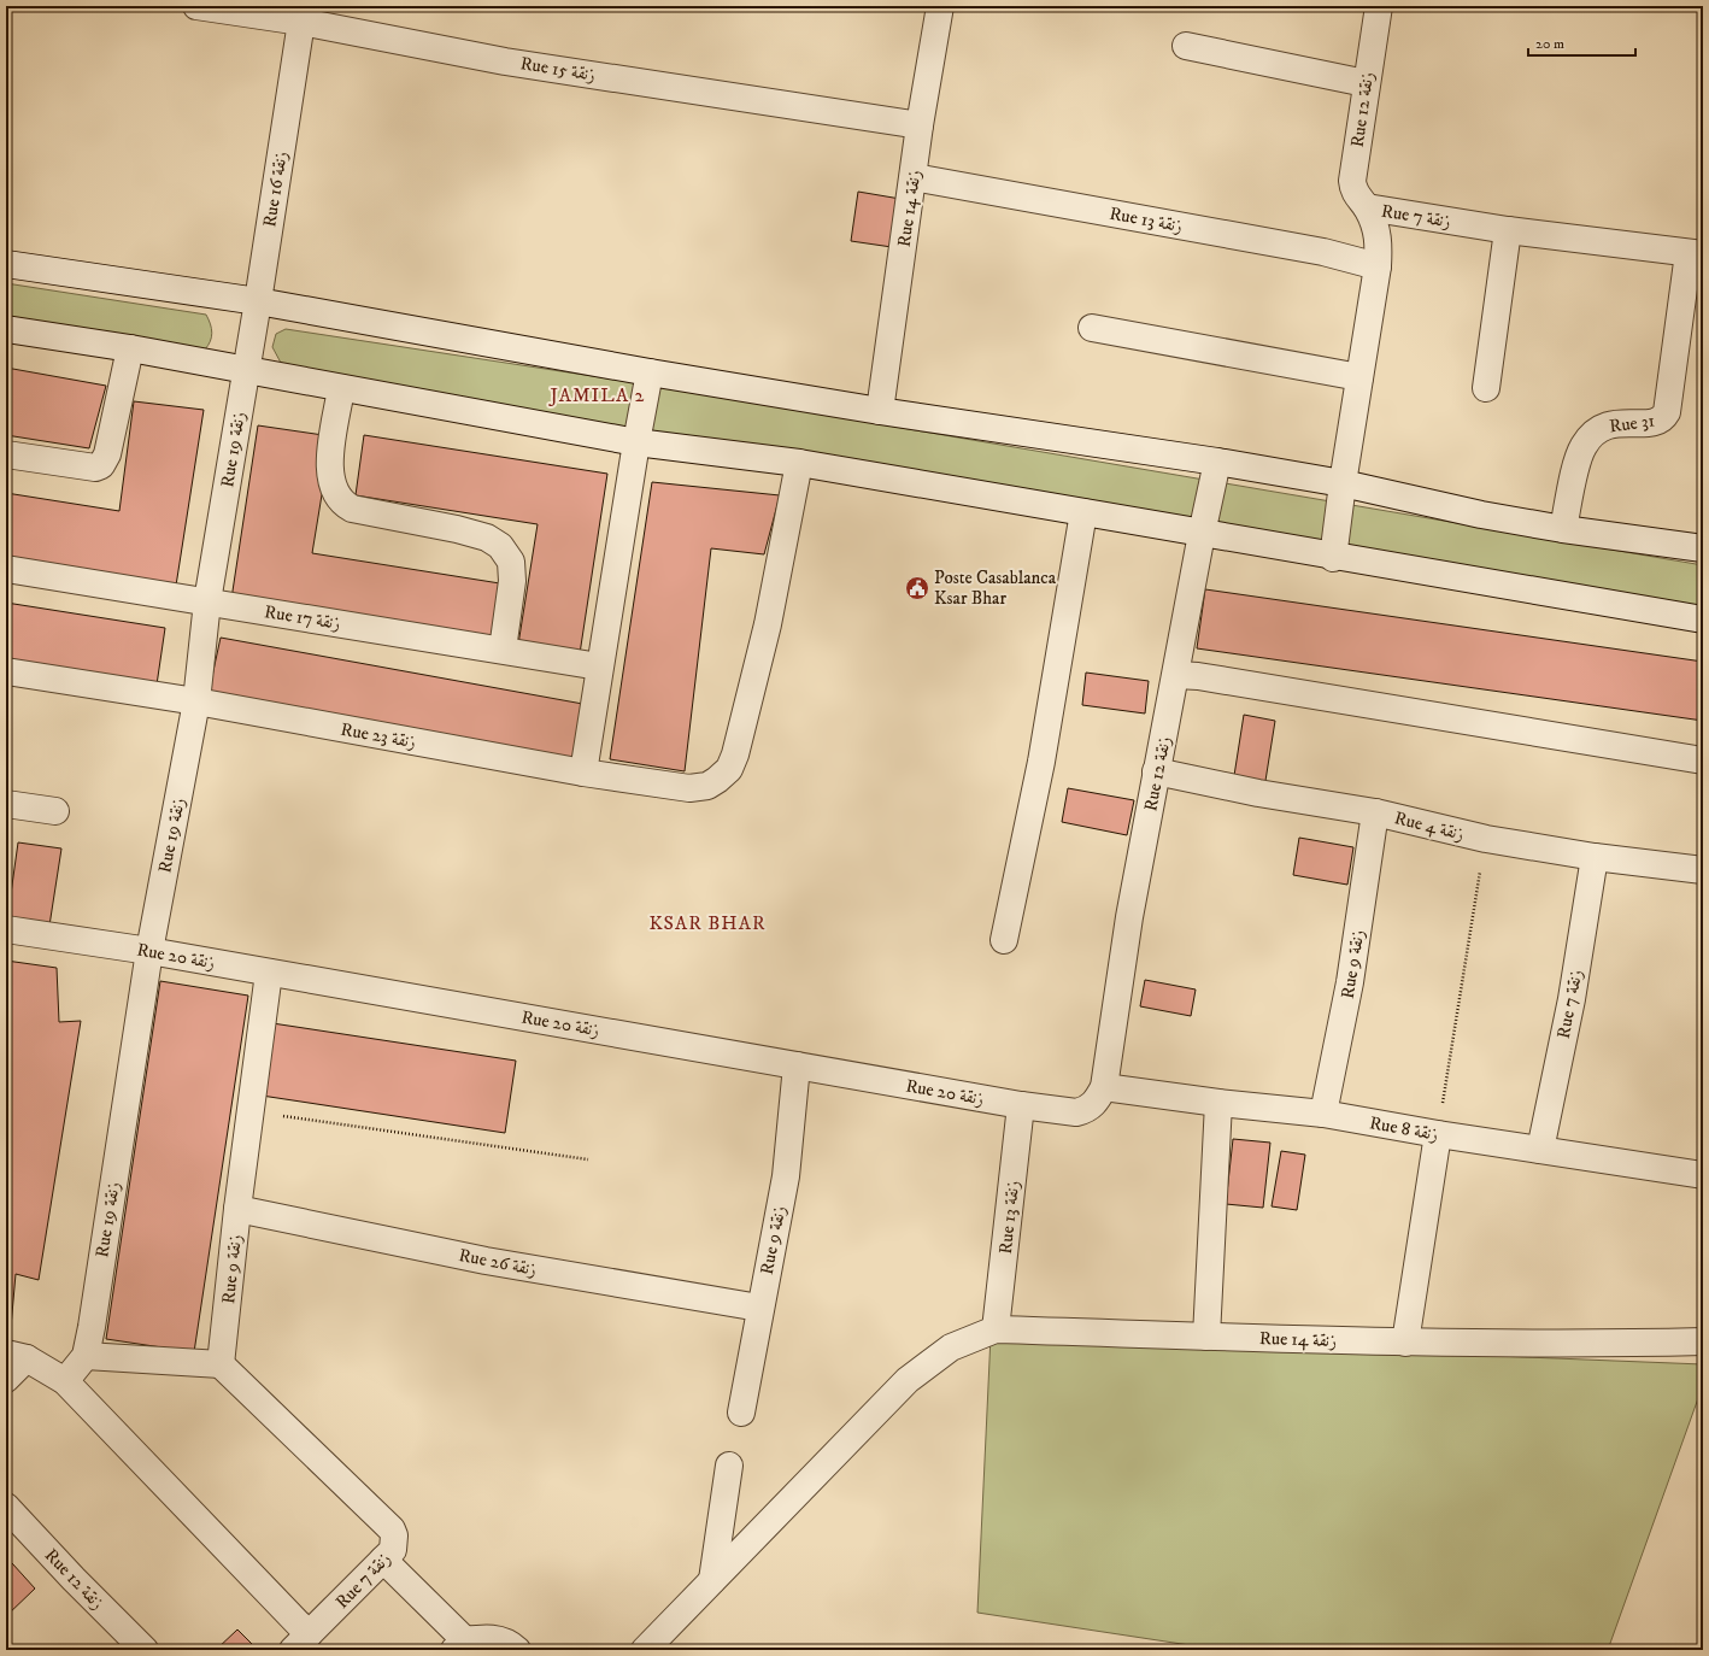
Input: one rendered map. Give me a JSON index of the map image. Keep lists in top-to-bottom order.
{
  "streets": {
    "street": [
      "Rue 15 زنقة",
      "Rue 12 زنقة",
      "Rue 16 زنقة",
      "Rue 14 زنقة",
      "Rue 7 زنقة",
      "Rue 13 زنقة",
      "Rue 31",
      "Rue 19 زنقة",
      "Rue 17 زنقة",
      "Rue 23 زنقة",
      "Rue 4 زنقة",
      "Rue 20 زنقة",
      "Rue 9 زنقة",
      "Rue 8 زنقة",
      "Rue 26 زنقة"
    ]
  },
  "crossings": [
    ["Rue 15 زنقة", "Rue 16 زنقة"],
    ["Rue 15 زنقة", "Rue 14 زنقة"],
    ["Rue 12 زنقة", "Rue 7 زنقة"],
    ["Rue 12 زنقة", "Rue 4 زنقة"],
    ["Rue 12 زنقة", "Rue 20 زنقة"],
    ["Rue 12 زنقة", "Rue 8 زنقة"],
    ["Rue 16 زنقة", "Rue 19 زنقة"],
    ["Rue 14 زنقة", "Rue 13 زنقة"],
    ["Rue 7 زنقة", "Rue 13 زنقة"],
    ["Rue 7 زنقة", "Rue 31"],
    ["Rue 7 زنقة", "Rue 4 زنقة"],
    ["Rue 7 زنقة", "Rue 9 زنقة"],
    ["Rue 7 زنقة", "Rue 8 زنقة"],
    ["Rue 13 زنقة", "Rue 20 زنقة"],
    ["Rue 19 زنقة", "Rue 17 زنقة"],
    ["Rue 19 زنقة", "Rue 23 زنقة"],
    ["Rue 19 زنقة", "Rue 20 زنقة"],
    ["Rue 4 زنقة", "Rue 9 زنقة"],
    ["Rue 20 زنقة", "Rue 9 زنقة"],
    ["Rue 20 زنقة", "Rue 8 زنقة"],
    ["Rue 9 زنقة", "Rue 8 زنقة"],
    ["Rue 9 زنقة", "Rue 26 زنقة"]
  ],
  "districts": ["JAMILA 2", "KSAR BHAR"],
  "places": {
    "public building": ["Poste Casablanca Ksar Bhar"]
  },
  "scale_bar": "20 m"
}
